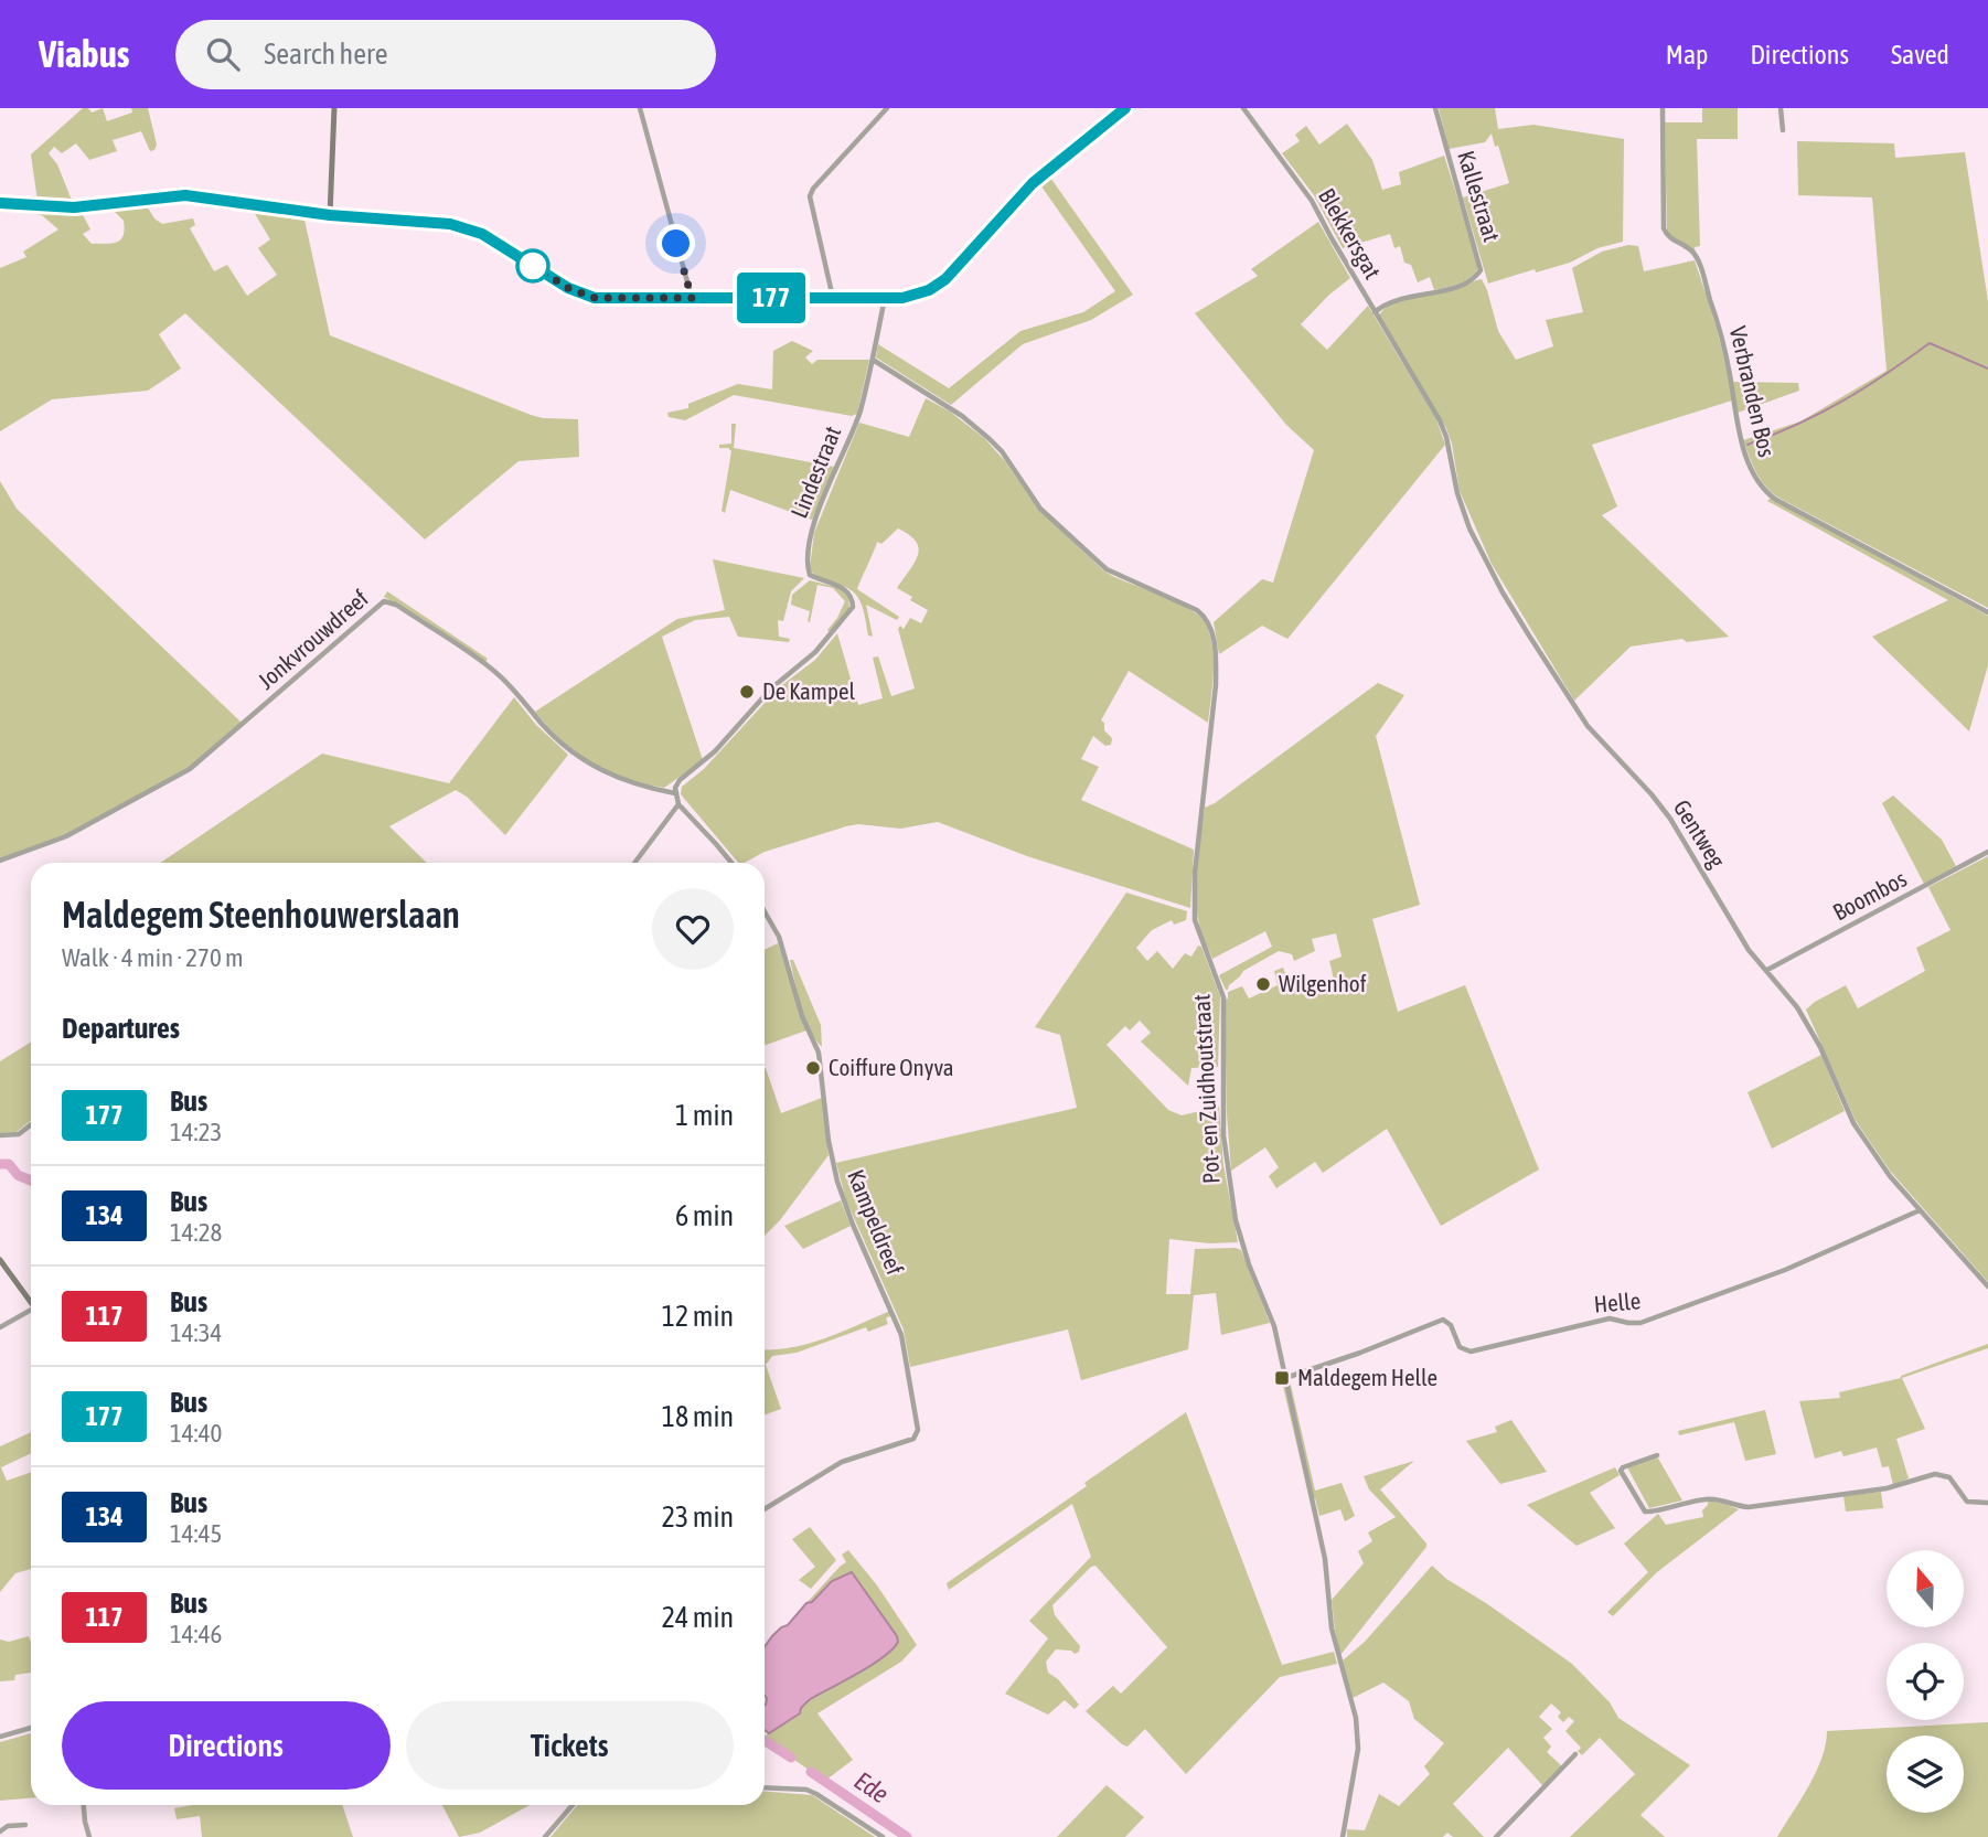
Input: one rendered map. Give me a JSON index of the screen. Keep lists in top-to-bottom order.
{
  "streets": {
    "street": [
      "Kallestraat",
      "Blekkersgat",
      "Verbranden Bos",
      "Lindestraat",
      "Jonkvrouwdreef",
      "Gentweg",
      "Boombos",
      "Pot- en Zuidhoutstraat",
      "Kampeldreef",
      "Helle"
    ]
  },
  "crossings": [
    ["Kallestraat", "Blekkersgat"],
    ["Blekkersgat", "Gentweg"],
    ["Lindestraat", "Jonkvrouwdreef"],
    ["Lindestraat", "Pot- en Zuidhoutstraat"],
    ["Gentweg", "Boombos"],
    ["Gentweg", "Helle"],
    ["Pot- en Zuidhoutstraat", "Helle"]
  ],
  "water": ["Ede"],
  "places": {
    "other": ["De Kampel", "Wilgenhof", "Coiffure Onyva"],
    "transit": ["Maldegem Helle"]
  },
  "lines": ["bus line 177"],
  "north": "top",
  "page": {
    "header": "Viabus",
    "search": "Search here",
    "nav": ["Map", "Directions", "Saved"],
    "on_map": "177",
    "heading": [
      ["Maldegem Steenhouwerslaan", "Walk · 4 min · 270 m"],
      "Departures"
    ],
    "list": [
      {
        "mark": "177",
        "name": "Bus",
        "note": "14:23",
        "value": "1 min"
      },
      {
        "mark": "134",
        "name": "Bus",
        "note": "14:28",
        "value": "6 min"
      },
      {
        "mark": "117",
        "name": "Bus",
        "note": "14:34",
        "value": "12 min"
      },
      {
        "mark": "177",
        "name": "Bus",
        "note": "14:40",
        "value": "18 min"
      },
      {
        "mark": "134",
        "name": "Bus",
        "note": "14:45",
        "value": "23 min"
      },
      {
        "mark": "117",
        "name": "Bus",
        "note": "14:46",
        "value": "24 min"
      }
    ],
    "buttons": ["Directions", "Tickets"]
  }
}
